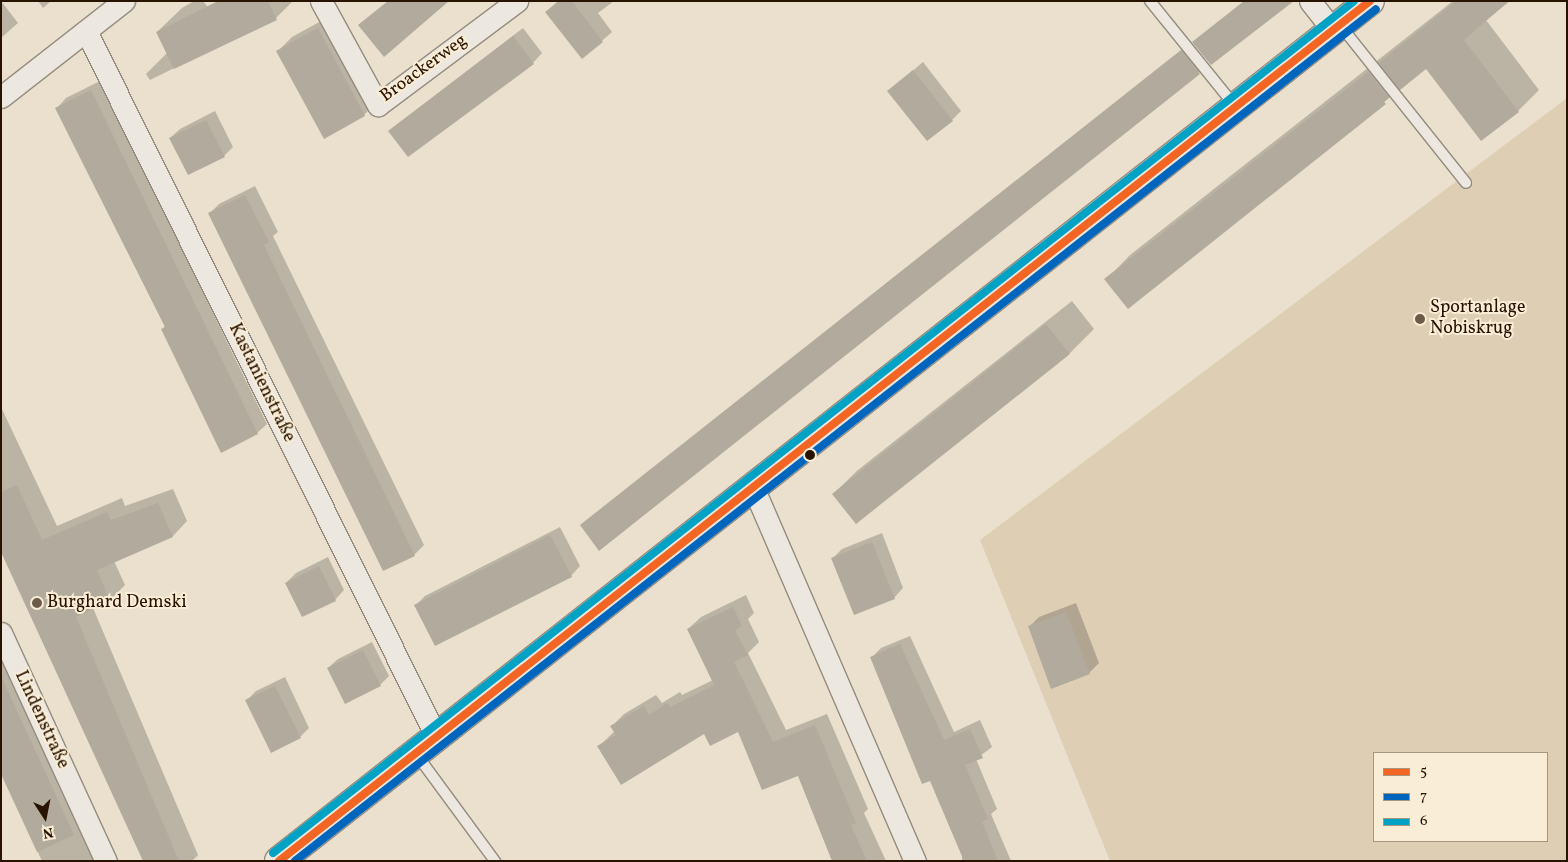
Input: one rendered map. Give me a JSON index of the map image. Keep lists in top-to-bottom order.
{
  "streets": {
    "street": ["Broackerweg", "Kastanienstraße", "Lindenstraße"]
  },
  "places": ["Sportanlage Nobiskrug", "Burghard Demski"],
  "lines": ["transit line 5", "transit line 6", "transit line 7"],
  "legend": ["5", "7", "6"],
  "north": "bottom"
}
